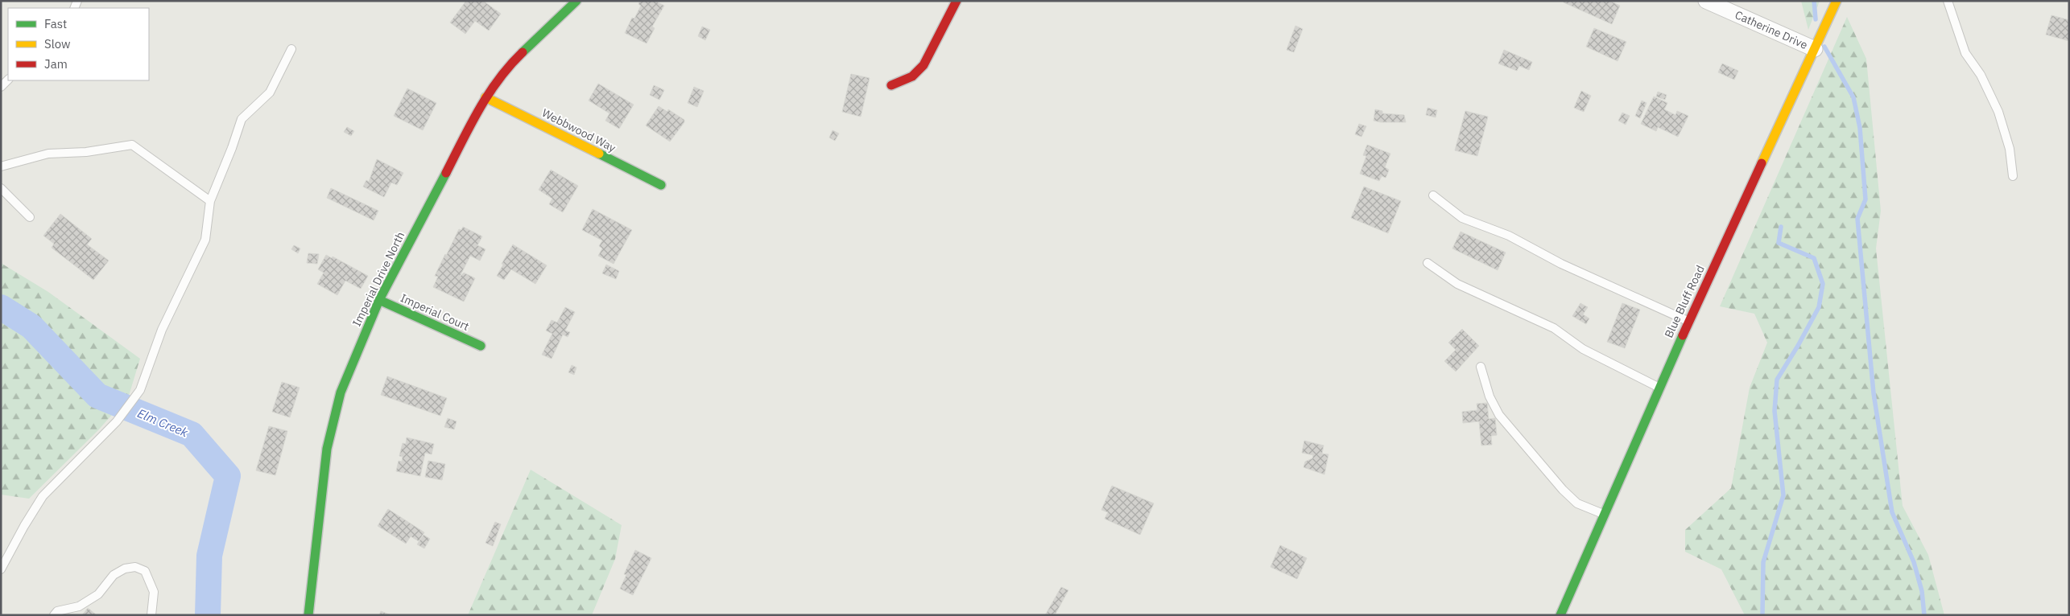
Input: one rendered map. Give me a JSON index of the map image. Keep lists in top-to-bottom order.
{
  "streets": {
    "street": [
      "Catherine Drive",
      "Webbwood Way",
      "Imperial Drive North",
      "Blue Bluff Road",
      "Imperial Court"
    ]
  },
  "crossings": [
    ["Catherine Drive", "Blue Bluff Road"],
    ["Webbwood Way", "Imperial Drive North"],
    ["Imperial Drive North", "Imperial Court"]
  ],
  "water": ["Elm Creek"],
  "legend": ["Fast", "Slow", "Jam"]
}
